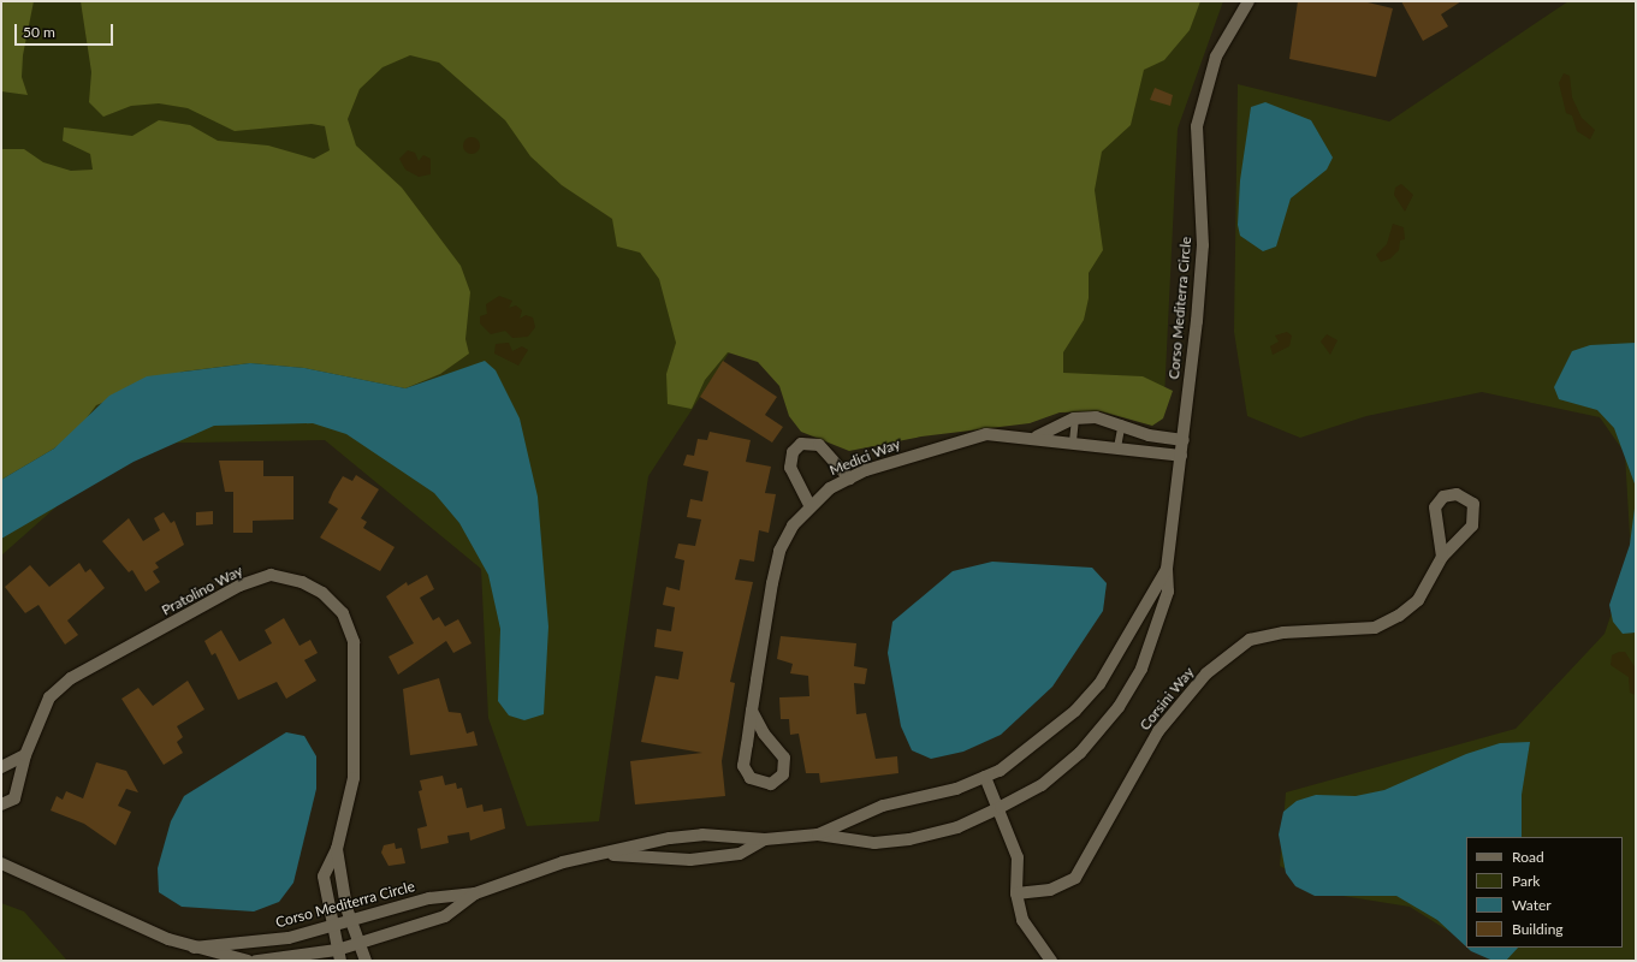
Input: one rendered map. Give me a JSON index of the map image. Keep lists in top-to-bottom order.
{
  "streets": {
    "street": [
      "Corso Mediterra Circle",
      "Medici Way",
      "Pratolino Way",
      "Corsini Way"
    ]
  },
  "crossings": [
    ["Corso Mediterra Circle", "Medici Way"],
    ["Corso Mediterra Circle", "Pratolino Way"]
  ],
  "legend": [
    "Road",
    "Park",
    "Water",
    "Building"
  ],
  "scale_bar": "50 m"
}
